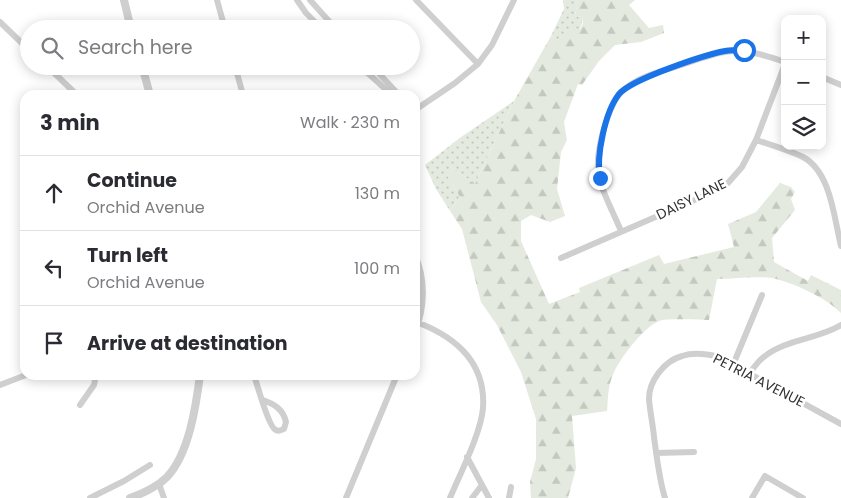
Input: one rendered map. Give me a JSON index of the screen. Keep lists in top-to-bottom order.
{
  "streets": {
    "street": ["DAISY LANE", "PETRIA AVENUE"]
  },
  "page": {
    "map_buttons": ["+", "−"],
    "search": "Search here",
    "heading": ["3 min", "Walk · 230 m"],
    "list": [
      ["Continue", "Orchid Avenue", "130 m"],
      ["Turn left", "Orchid Avenue", "100 m"],
      "Arrive at destination"
    ]
  }
}
